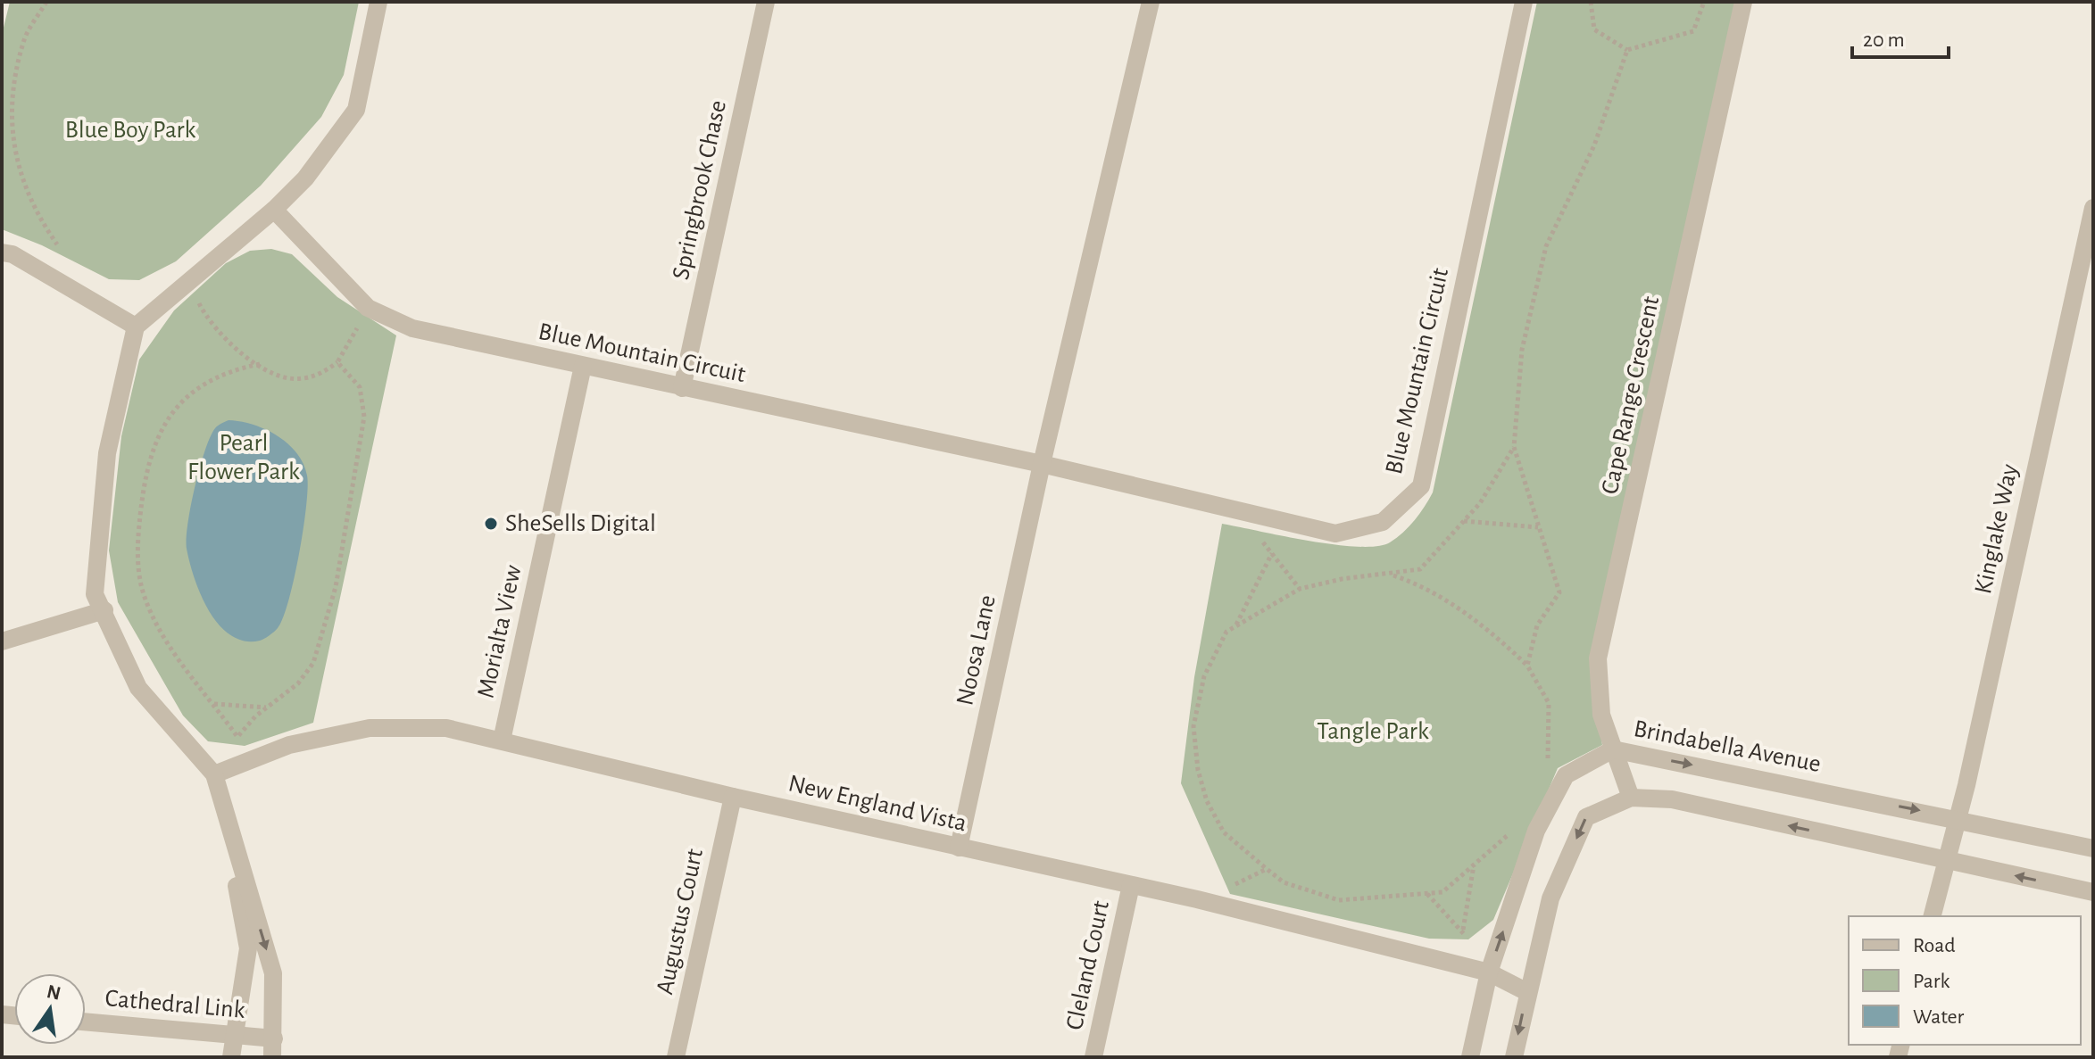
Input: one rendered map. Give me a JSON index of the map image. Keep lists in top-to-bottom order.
{
  "streets": {
    "street": [
      "Springbrook Chase",
      "Blue Mountain Circuit",
      "Cape Range Crescent",
      "Kinglake Way",
      "Morialta View",
      "Noosa Lane",
      "Brindabella Avenue",
      "New England Vista",
      "Augustus Court",
      "Cleland Court",
      "Cathedral Link"
    ]
  },
  "crossings": [
    ["Springbrook Chase", "Blue Mountain Circuit"],
    ["Blue Mountain Circuit", "Morialta View"],
    ["Blue Mountain Circuit", "Noosa Lane"],
    ["Cape Range Crescent", "Brindabella Avenue"],
    ["Kinglake Way", "Brindabella Avenue"],
    ["Morialta View", "New England Vista"],
    ["Noosa Lane", "New England Vista"],
    ["Brindabella Avenue", "New England Vista"],
    ["New England Vista", "Augustus Court"],
    ["New England Vista", "Cleland Court"]
  ],
  "parks": ["Blue Boy Park", "Pearl Flower Park", "Tangle Park"],
  "places": ["SheSells Digital"],
  "legend": ["Road", "Park", "Water"],
  "scale_bar": "20 m",
  "north": "top"
}
